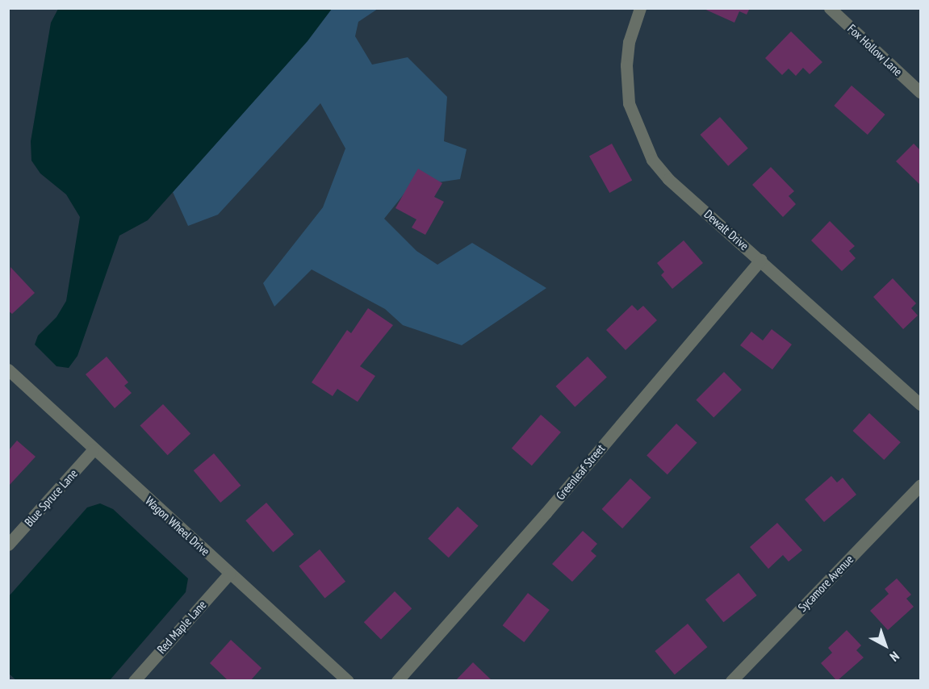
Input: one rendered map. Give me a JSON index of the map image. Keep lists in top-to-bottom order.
{
  "streets": {
    "street": [
      "Fox Hollow Lane",
      "Dewalt Drive",
      "Greenleaf Street",
      "Blue Spruce Lane",
      "Wagon Wheel Drive",
      "Sycamore Avenue",
      "Red Maple Lane"
    ]
  },
  "crossings": [
    ["Dewalt Drive", "Greenleaf Street"],
    ["Blue Spruce Lane", "Wagon Wheel Drive"],
    ["Wagon Wheel Drive", "Red Maple Lane"]
  ],
  "north": "bottom right"
}
